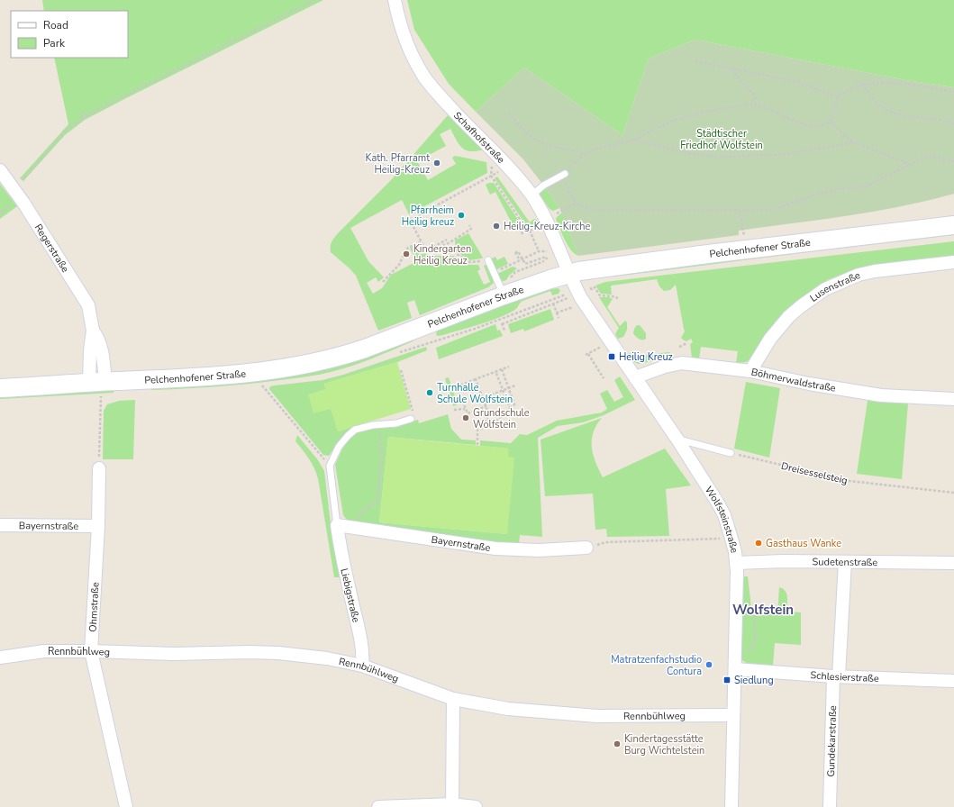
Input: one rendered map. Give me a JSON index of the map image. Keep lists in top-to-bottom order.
{
  "streets": {
    "main road": ["Pelchenhofener Straße"],
    "street": [
      "Schafhofstraße",
      "Regerstraße",
      "Lusenstraße",
      "Böhmerwaldstraße",
      "Wolfsteinstraße",
      "Bayernstraße",
      "Sudetenstraße",
      "Liebigstraße",
      "Ohmstraße",
      "Rennbühlweg",
      "Schlesierstraße",
      "Gundekarstraße"
    ],
    "path": ["Dreisesselsteig"]
  },
  "crossings": [
    ["Schafhofstraße", "Pelchenhofener Straße"],
    ["Schafhofstraße", "Wolfsteinstraße"],
    ["Regerstraße", "Pelchenhofener Straße"],
    ["Pelchenhofener Straße", "Wolfsteinstraße"],
    ["Lusenstraße", "Böhmerwaldstraße"],
    ["Böhmerwaldstraße", "Wolfsteinstraße"],
    ["Wolfsteinstraße", "Sudetenstraße"],
    ["Wolfsteinstraße", "Rennbühlweg"],
    ["Wolfsteinstraße", "Schlesierstraße"],
    ["Bayernstraße", "Liebigstraße"],
    ["Bayernstraße", "Ohmstraße"],
    ["Sudetenstraße", "Gundekarstraße"],
    ["Liebigstraße", "Rennbühlweg"],
    ["Ohmstraße", "Rennbühlweg"],
    ["Schlesierstraße", "Gundekarstraße"]
  ],
  "districts": ["Wolfstein"],
  "parks": ["Städtischer Friedhof Wolfstein"],
  "places": {
    "other": [
      "Kath. Pfarramt Heilig-Kreuz",
      "Pfarrheim Heilig kreuz",
      "Heilig-Kreuz-Kirche",
      "Kindergarten Heilig Kreuz",
      "Turnhalle Schule Wolfstein",
      "Grundschule Wolfstein",
      "Gasthaus Wanke",
      "Matratzenfachstudio Contura",
      "Kindertagesstätte Burg Wichtelstein"
    ],
    "transit": ["Heilig Kreuz", "Siedlung"]
  },
  "legend": ["Road", "Park"]
}
